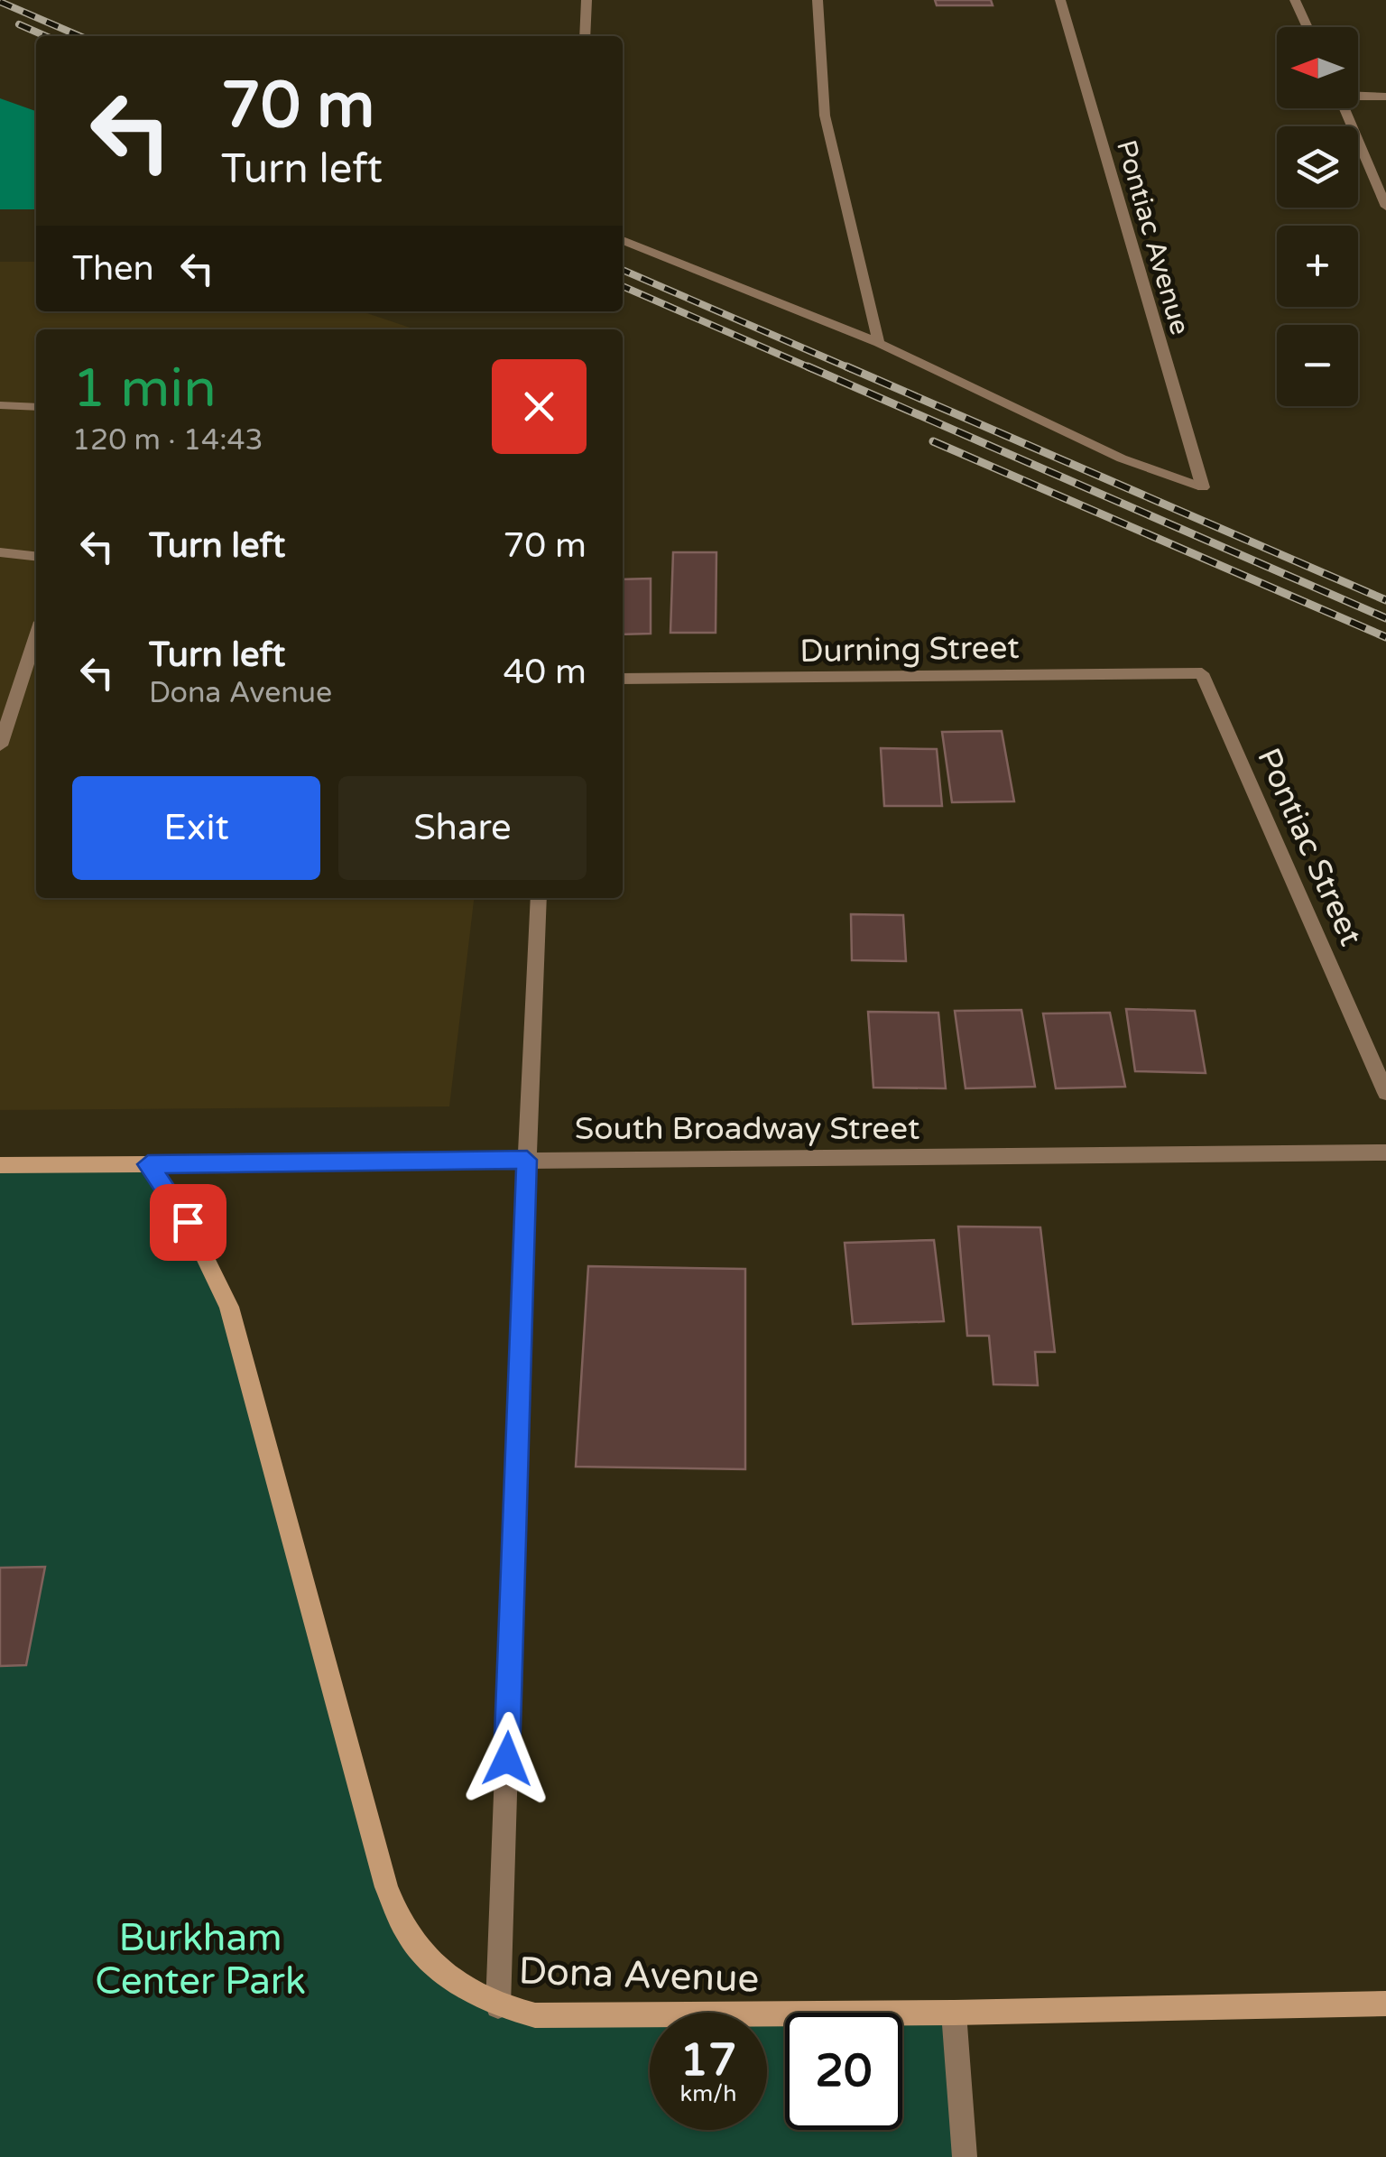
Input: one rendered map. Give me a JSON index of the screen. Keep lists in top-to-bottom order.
{
  "streets": {
    "street": [
      "Pontiac Avenue",
      "Durning Street",
      "Pontiac Street",
      "South Broadway Street",
      "Dona Avenue"
    ]
  },
  "crossings": [
    ["Durning Street", "Pontiac Street"],
    ["South Broadway Street", "Dona Avenue"]
  ],
  "parks": ["Burkham Center Park"],
  "north": "left",
  "page": {
    "map_buttons": ["+", "−"],
    "turn": ["70 m", "Turn left"],
    "then": "Then",
    "heading": ["1 min", "120 m · 14:43"],
    "list": [
      {
        "name": "Turn left",
        "value": "70 m"
      },
      {
        "name": "Turn left",
        "note": "Dona Avenue",
        "value": "40 m"
      }
    ],
    "buttons": ["Exit", "Share"],
    "speed": "17 km/h",
    "limit": "20"
  }
}
